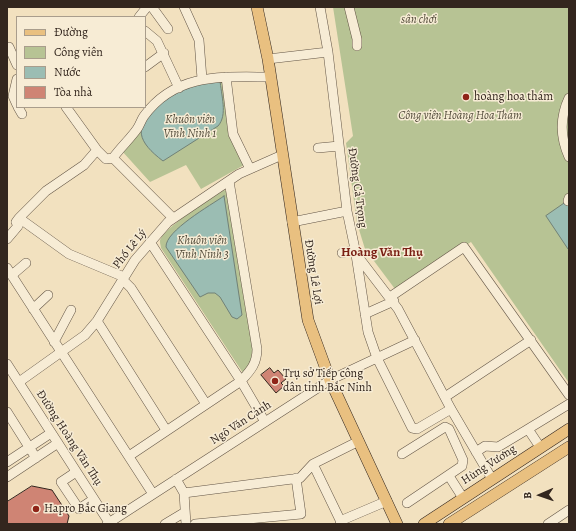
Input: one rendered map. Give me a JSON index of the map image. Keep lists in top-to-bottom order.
{
  "streets": {
    "main road": ["Đường Lê Lợi", "Hùng Vương"],
    "street": [
      "Đường Cả Trọng",
      "Phố Lê Lý",
      "Ngô Văn Cảnh",
      "Đường Hoàng Văn Thụ"
    ]
  },
  "crossings": [
    ["Đường Cả Trọng", "Ngô Văn Cảnh"],
    ["Đường Cả Trọng", "Hùng Vương"],
    ["Phố Lê Lý", "Đường Lê Lợi"],
    ["Phố Lê Lý", "Đường Hoàng Văn Thụ"],
    ["Đường Lê Lợi", "Ngô Văn Cảnh"],
    ["Ngô Văn Cảnh", "Đường Hoàng Văn Thụ"]
  ],
  "districts": ["Hoàng Văn Thụ"],
  "parks": [
    "sân chơi",
    "Công viên Hoàng Hoa Thám",
    "Khuôn viên Vĩnh Ninh 1",
    "Khuôn viên Vĩnh Ninh 3"
  ],
  "places": ["hoàng hoa thám", "Trụ sở Tiếp công dân tỉnh Bắc Ninh", "Hapro Bắc Giang"],
  "legend": [
    "Đường",
    "Công viên",
    "Nước",
    "Tòa nhà"
  ],
  "north": "left"
}
